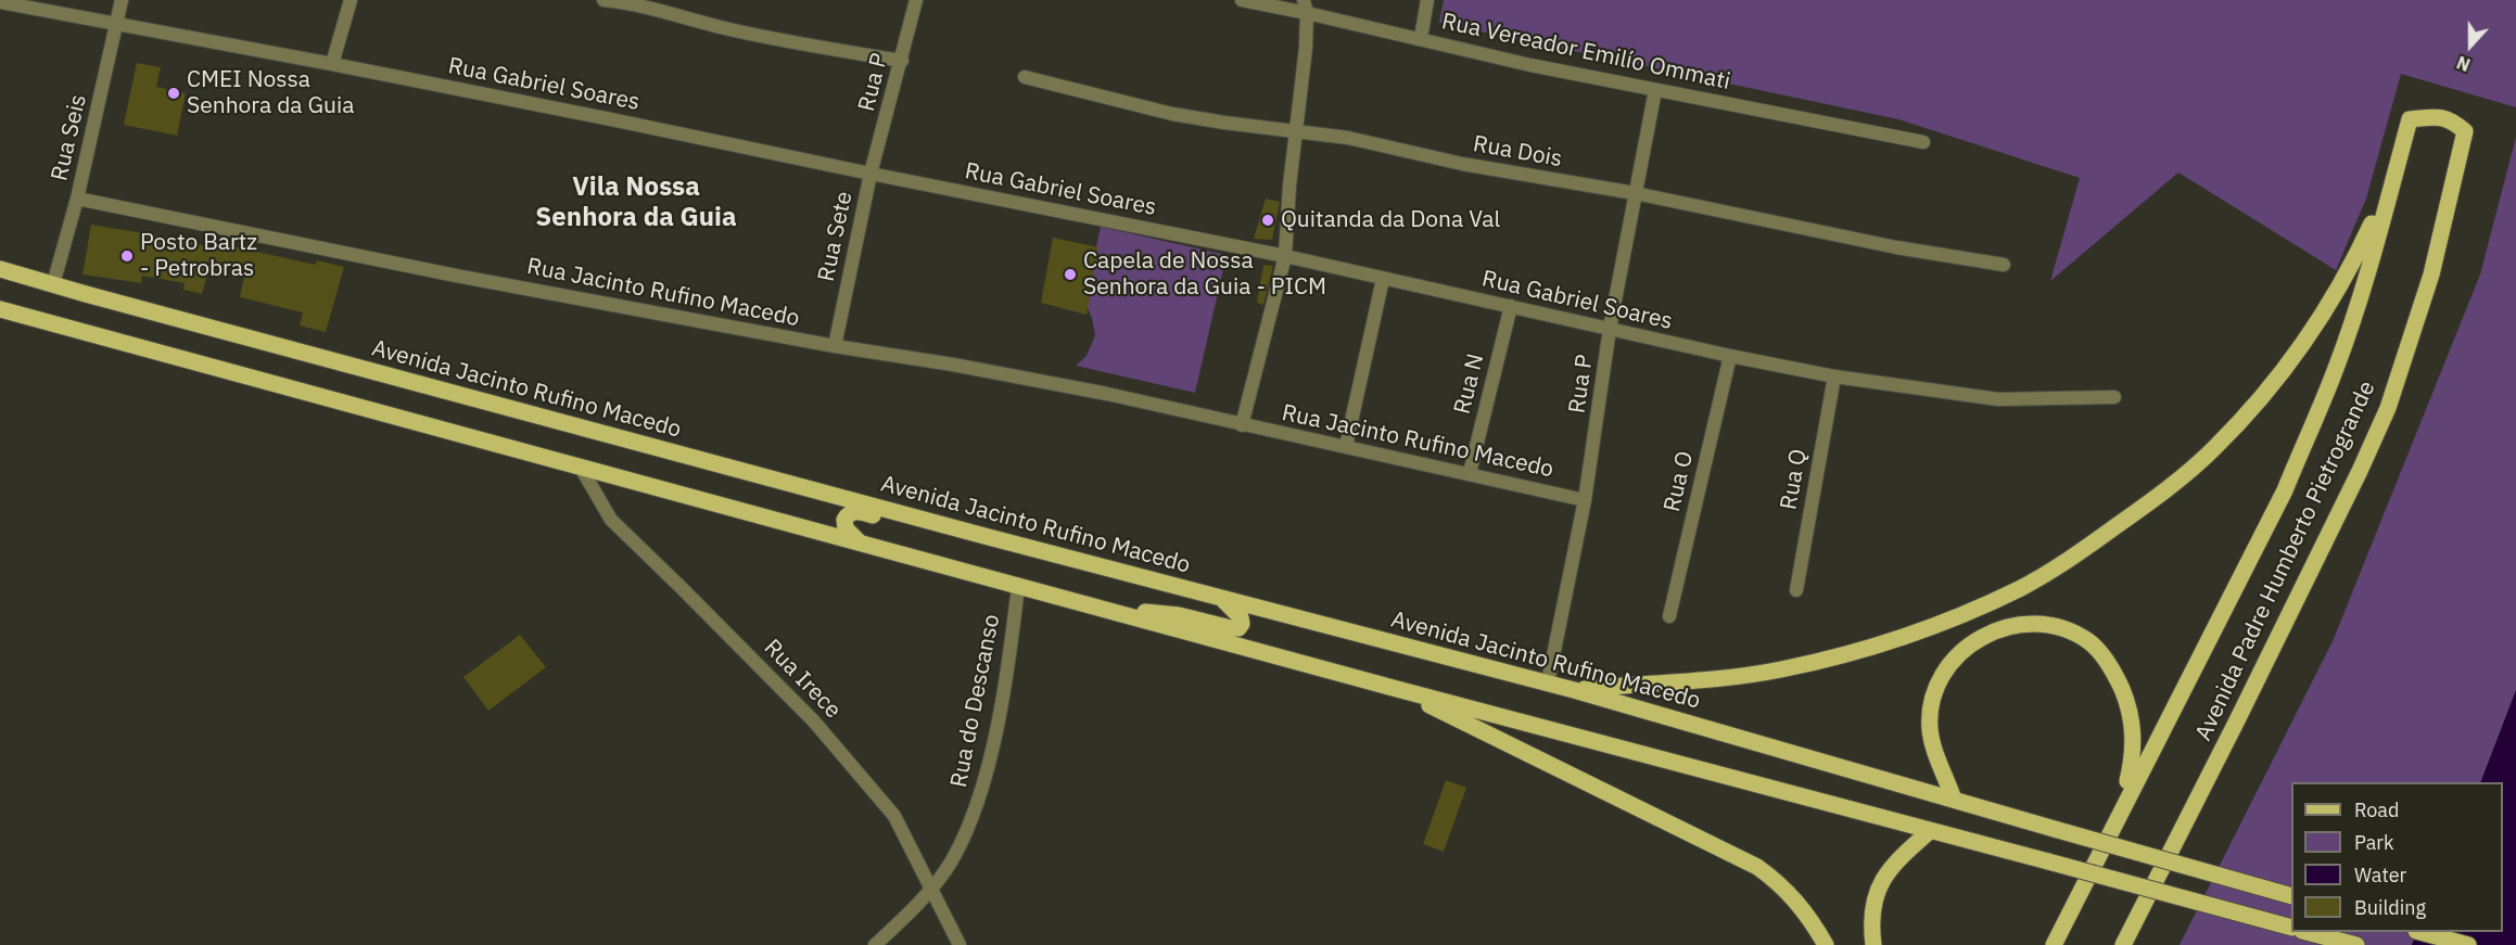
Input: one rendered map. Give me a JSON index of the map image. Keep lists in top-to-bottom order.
{
  "streets": {
    "main road": ["Avenida Jacinto Rufino Macedo", "Avenida Padre Humberto Pietrogrande"],
    "street": [
      "Rua Vereador Emilío Ommati",
      "Rua P",
      "Rua Gabriel Soares",
      "Rua Seis",
      "Rua Dois",
      "Rua Sete",
      "Rua Jacinto Rufino Macedo",
      "Rua N",
      "Rua Q",
      "Rua O",
      "Rua Irece",
      "Rua do Descanso"
    ]
  },
  "crossings": [
    ["Rua Vereador Emilío Ommati", "Rua P"],
    ["Rua P", "Rua Gabriel Soares"],
    ["Rua P", "Rua Dois"],
    ["Rua P", "Rua Sete"],
    ["Rua P", "Rua Jacinto Rufino Macedo"],
    ["Rua P", "Avenida Jacinto Rufino Macedo"],
    ["Rua Gabriel Soares", "Rua Seis"],
    ["Rua Gabriel Soares", "Rua Sete"],
    ["Rua Gabriel Soares", "Rua N"],
    ["Rua Gabriel Soares", "Rua Q"],
    ["Rua Gabriel Soares", "Rua O"],
    ["Rua Seis", "Rua Jacinto Rufino Macedo"],
    ["Rua Seis", "Avenida Jacinto Rufino Macedo"],
    ["Rua Sete", "Rua Jacinto Rufino Macedo"],
    ["Rua Jacinto Rufino Macedo", "Rua N"],
    ["Rua Irece", "Rua do Descanso"]
  ],
  "districts": ["Vila Nossa Senhora da Guia"],
  "places": [
    "CMEI Nossa Senhora da Guia",
    "Quitanda da Dona Val",
    "Posto Bartz - Petrobras",
    "Capela de Nossa Senhora da Guia - PICM"
  ],
  "legend": [
    "Road",
    "Park",
    "Water",
    "Building"
  ],
  "north": "bottom"
}
